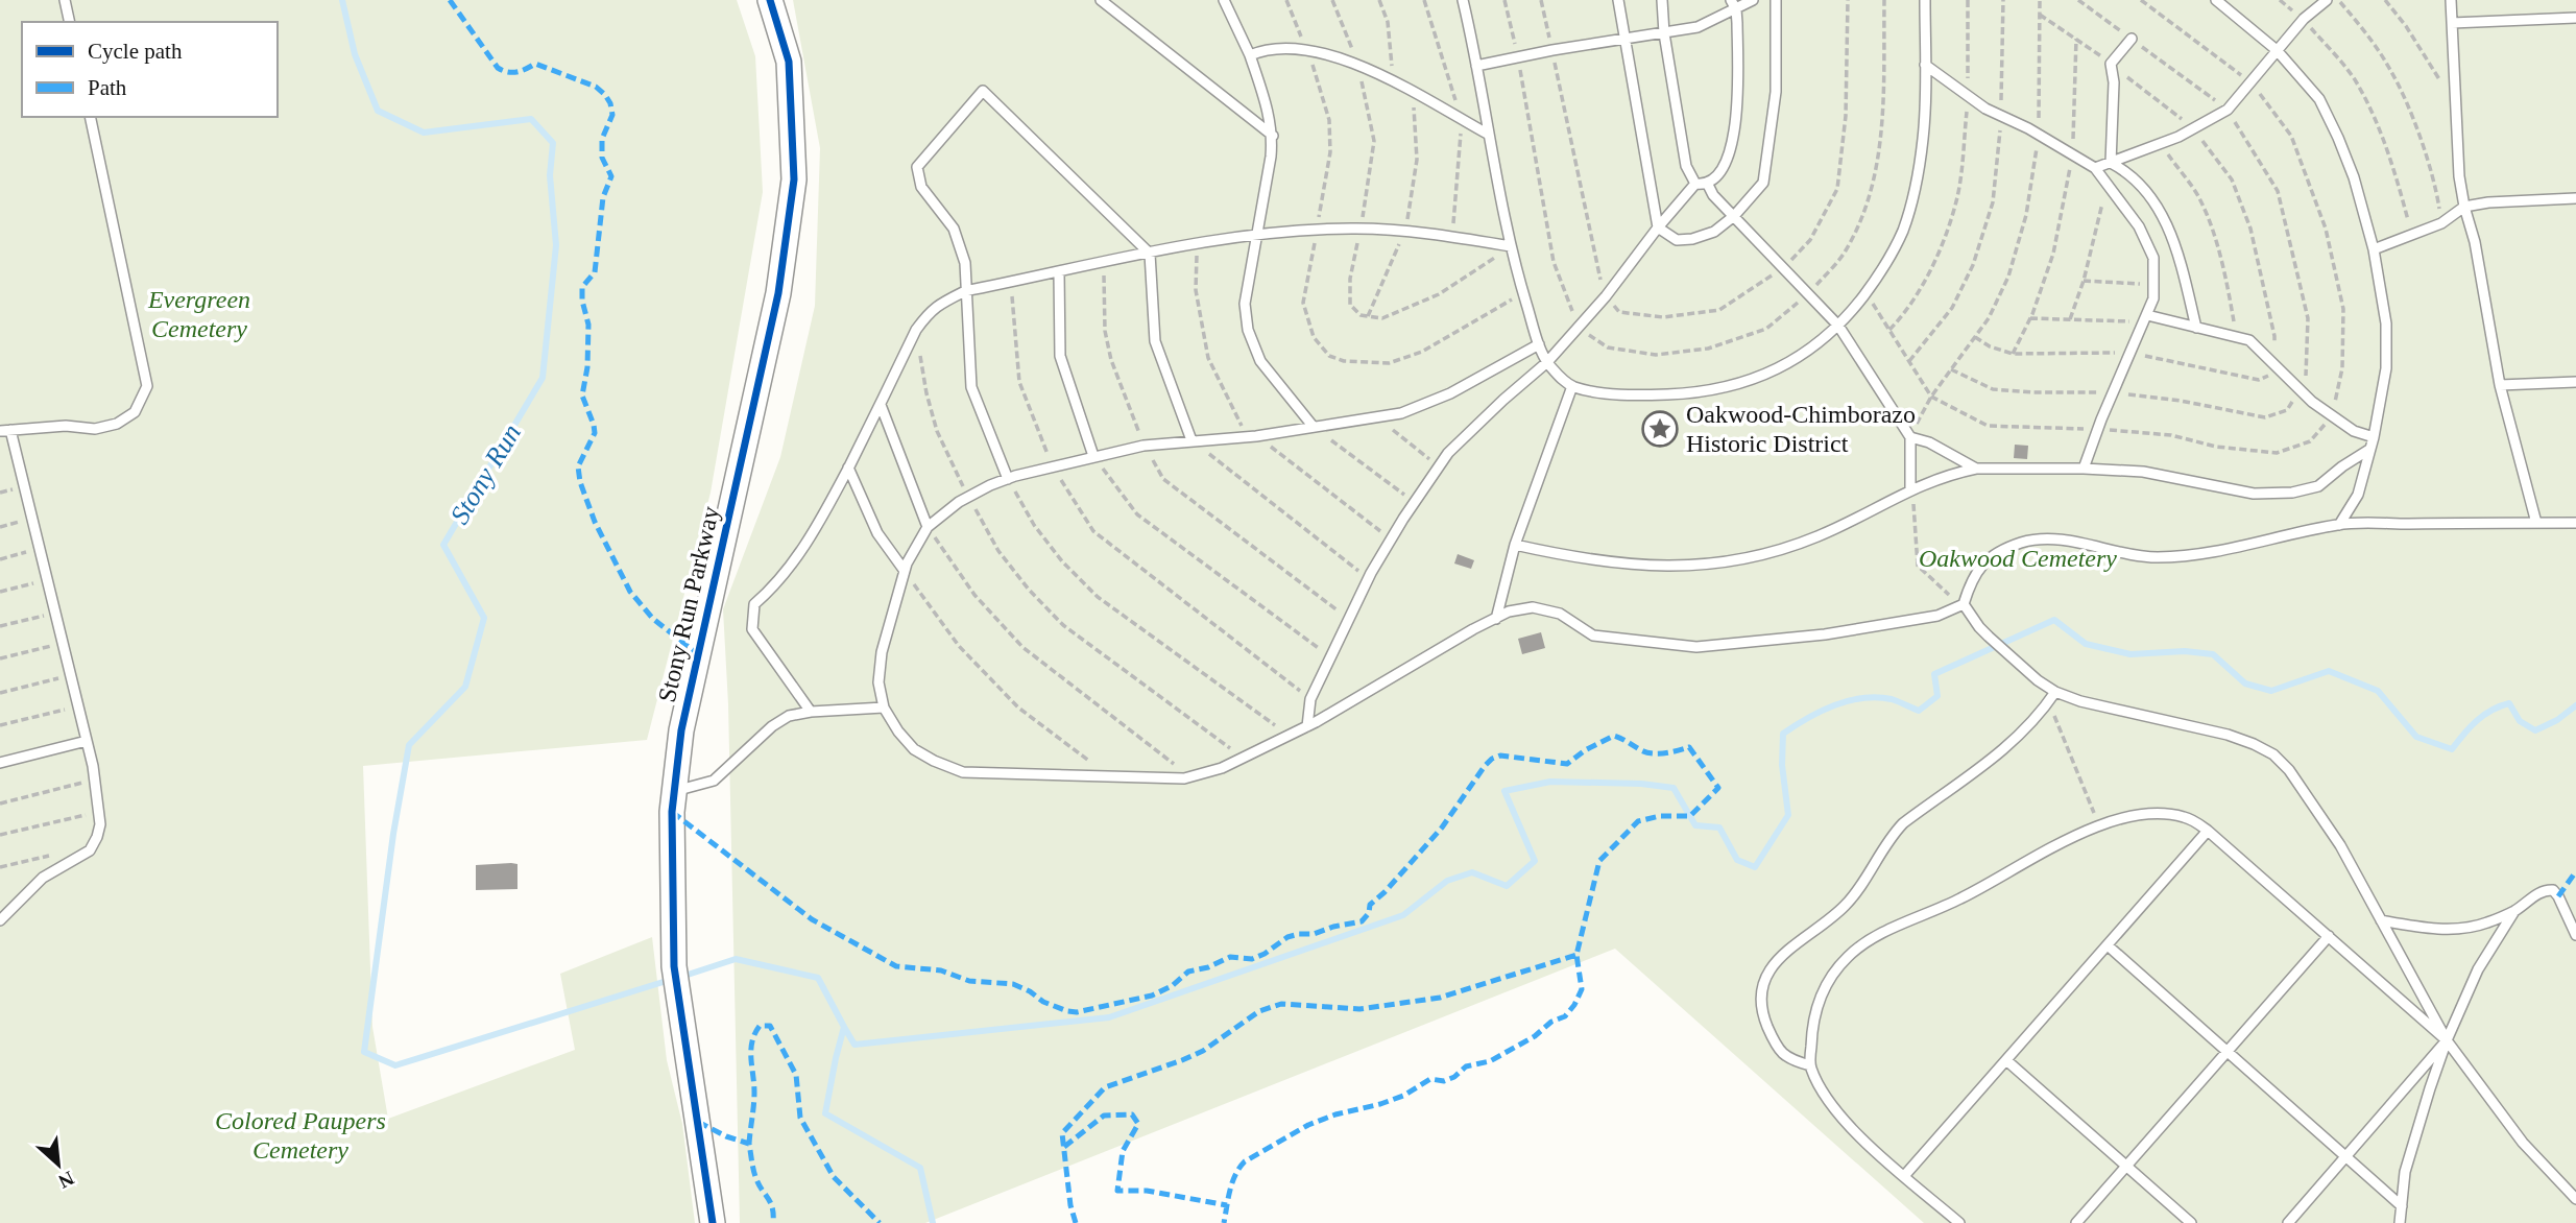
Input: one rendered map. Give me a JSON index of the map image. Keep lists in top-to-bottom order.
{
  "streets": {
    "street": ["Stony Run Parkway"]
  },
  "water": ["Stony Run"],
  "parks": ["Evergreen Cemetery", "Oakwood Cemetery", "Colored Paupers Cemetery"],
  "places": {
    "place": ["Oakwood-Chimborazo Historic District"]
  },
  "legend": ["Cycle path", "Path"],
  "north": "bottom right"
}
